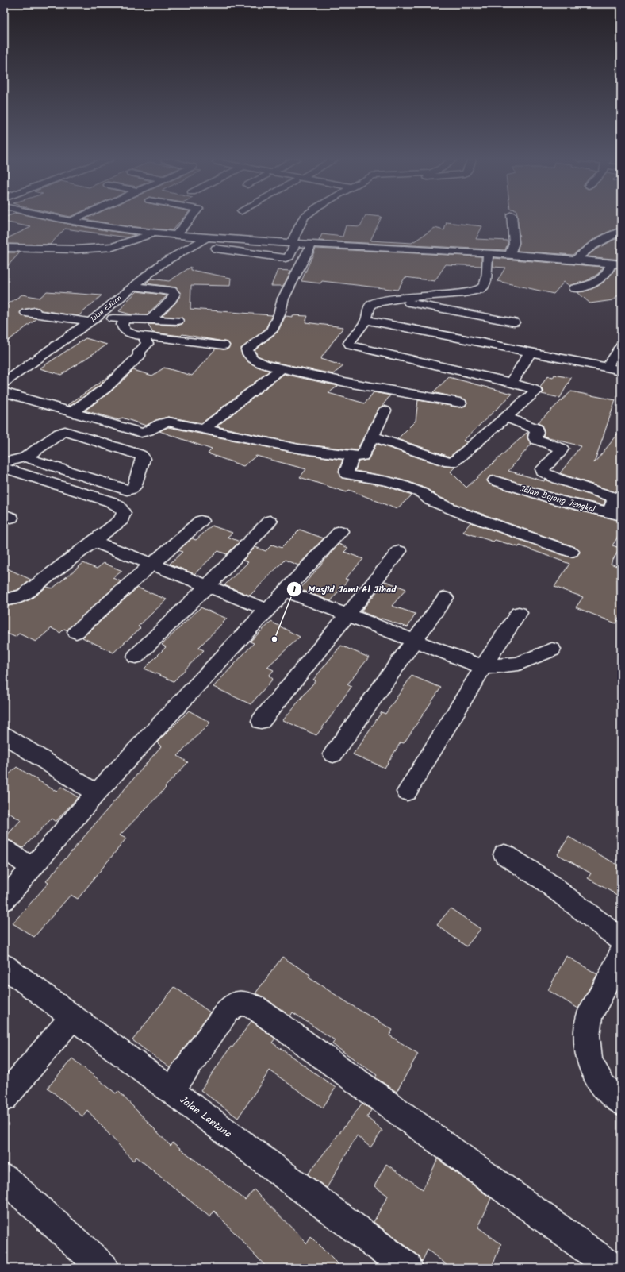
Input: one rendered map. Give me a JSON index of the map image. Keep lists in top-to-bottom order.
{
  "streets": {
    "street": ["Jalan Edison", "Jalan Bojong Jengkol", "Jalan Lantana"]
  },
  "places": ["Masjid Jami Al Jihad"]
}
